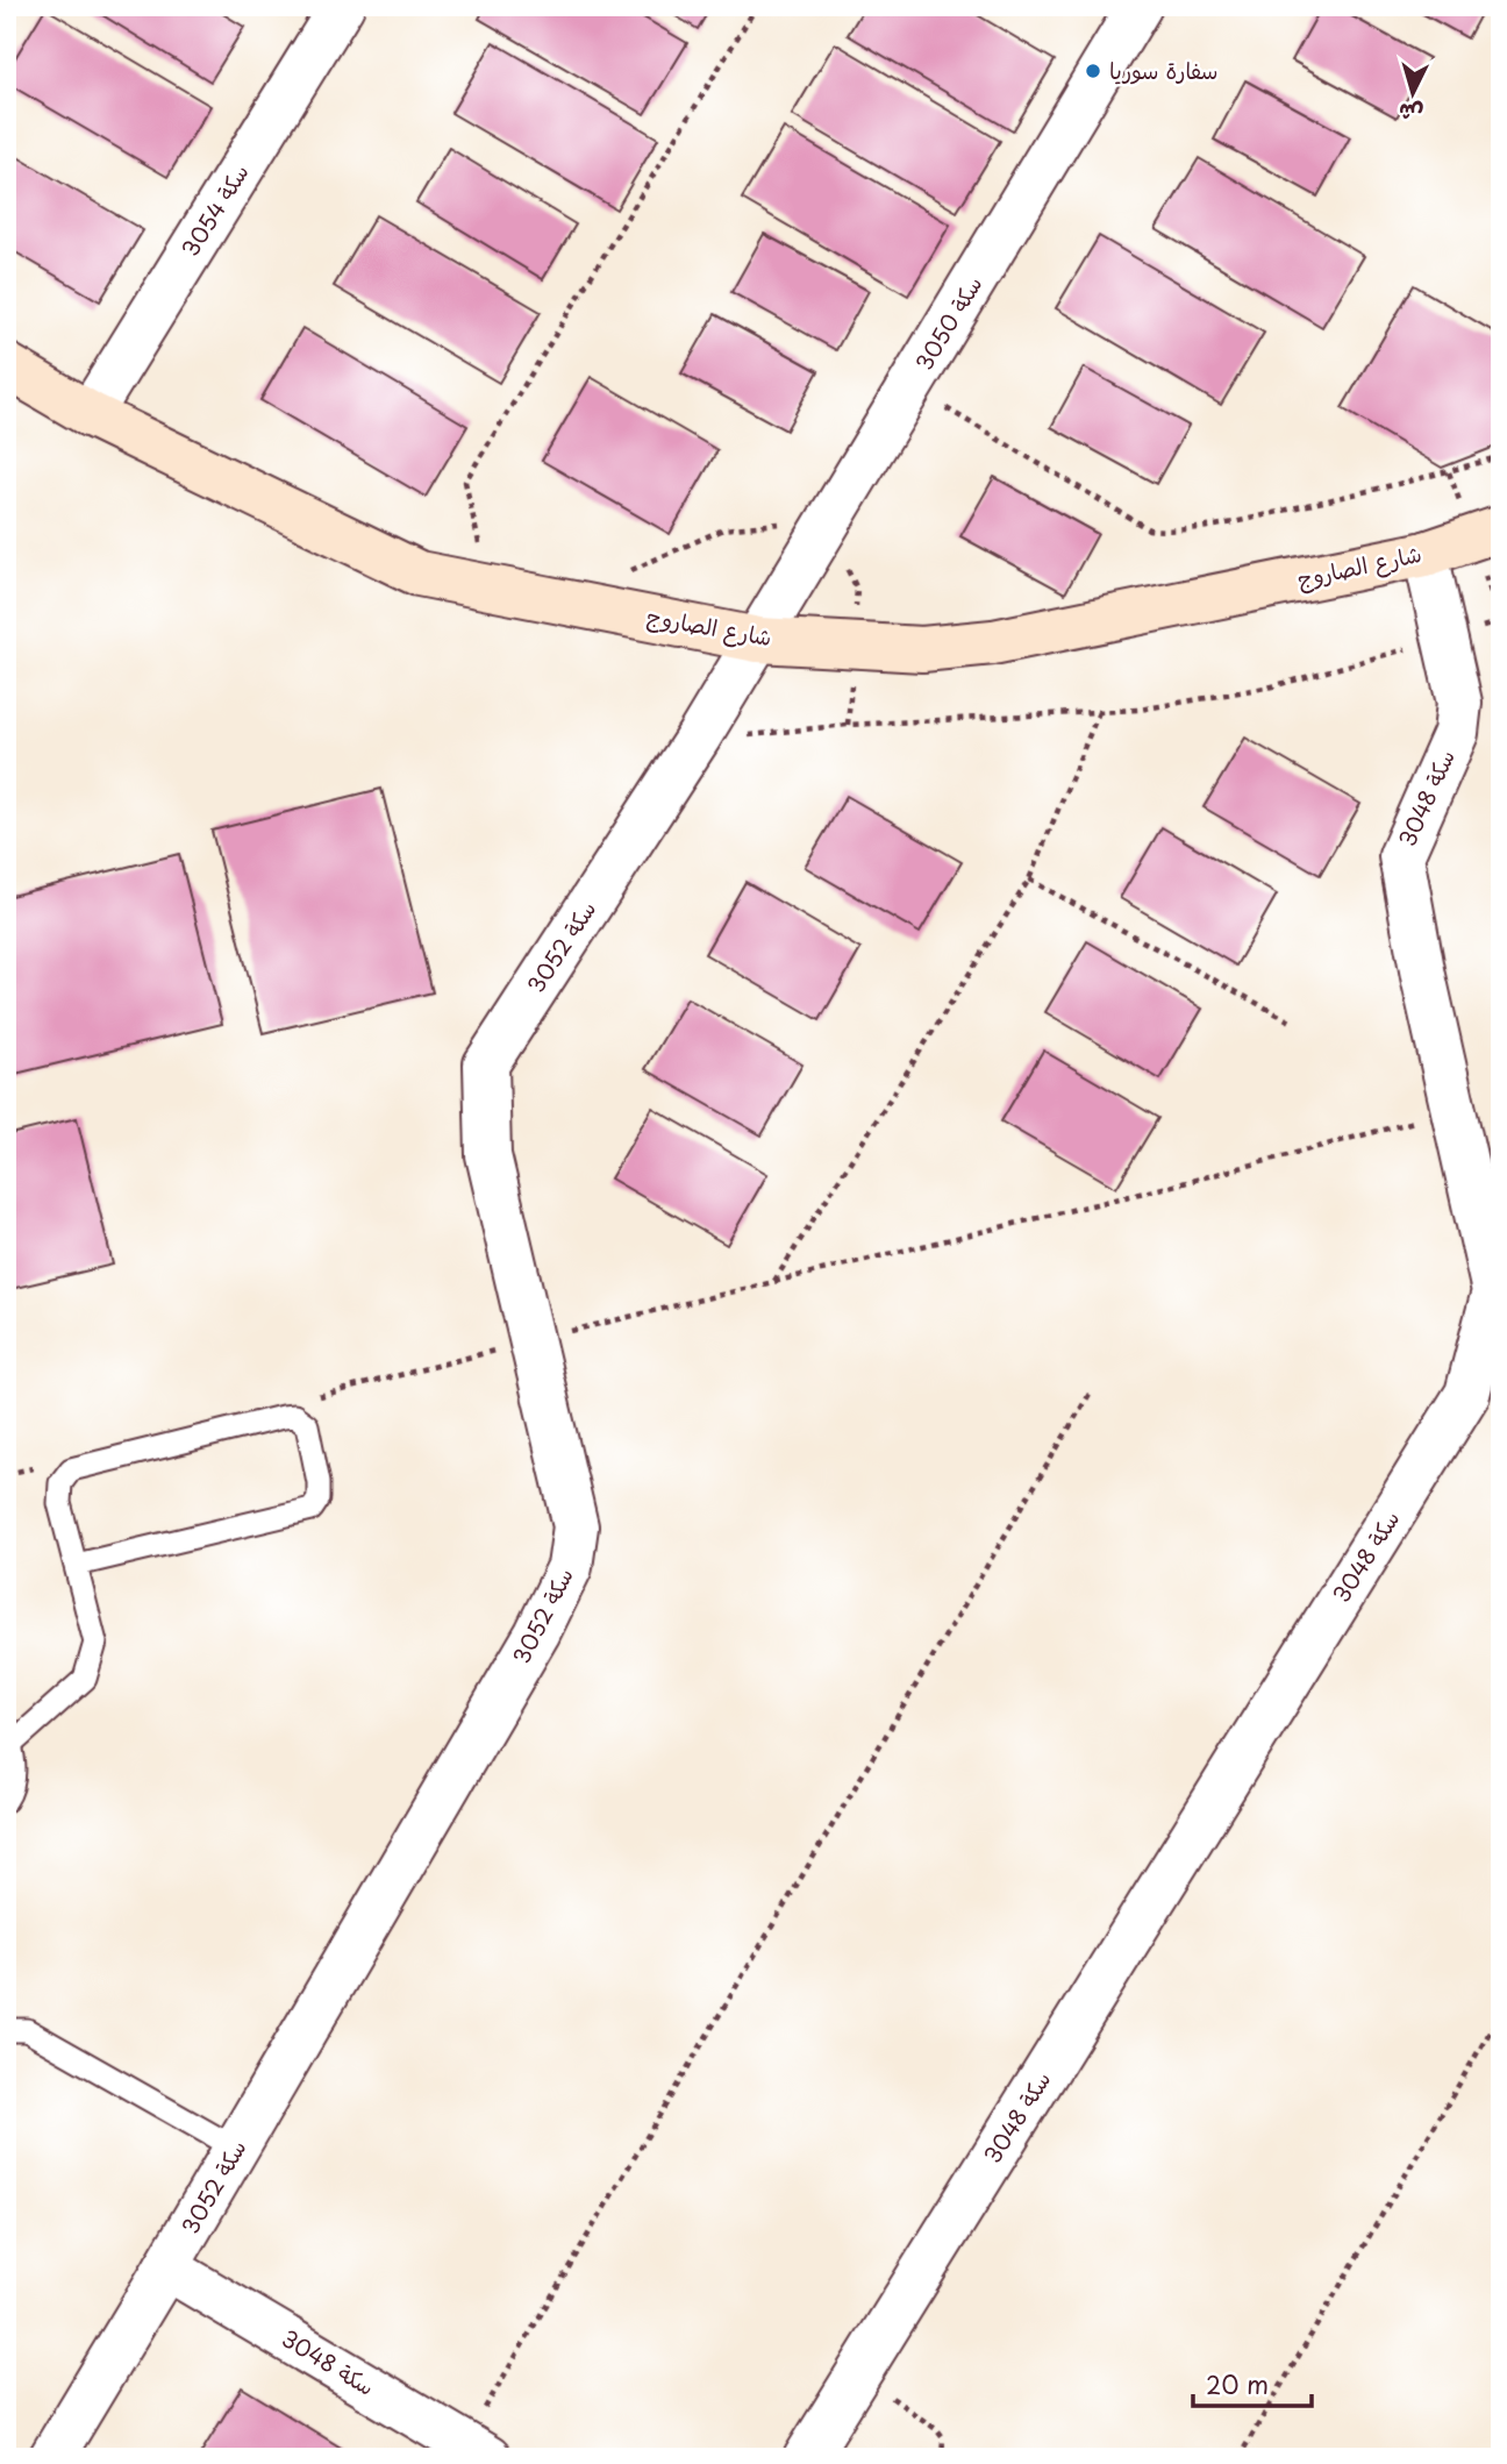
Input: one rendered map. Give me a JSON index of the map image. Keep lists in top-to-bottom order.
{
  "streets": {
    "main road": ["شارع الصاروج"],
    "street": [
      "سكة 3054",
      "سكة 3050",
      "سكة 3048",
      "سكة 3052"
    ]
  },
  "crossings": [
    ["سكة 3054", "شارع الصاروج"],
    ["سكة 3050", "شارع الصاروج"],
    ["سكة 3050", "سكة 3052"],
    ["شارع الصاروج", "سكة 3048"],
    ["شارع الصاروج", "سكة 3052"],
    ["سكة 3048", "سكة 3052"]
  ],
  "places": ["سفارة سوريا"],
  "scale_bar": "20 m",
  "north": "bottom"
}
